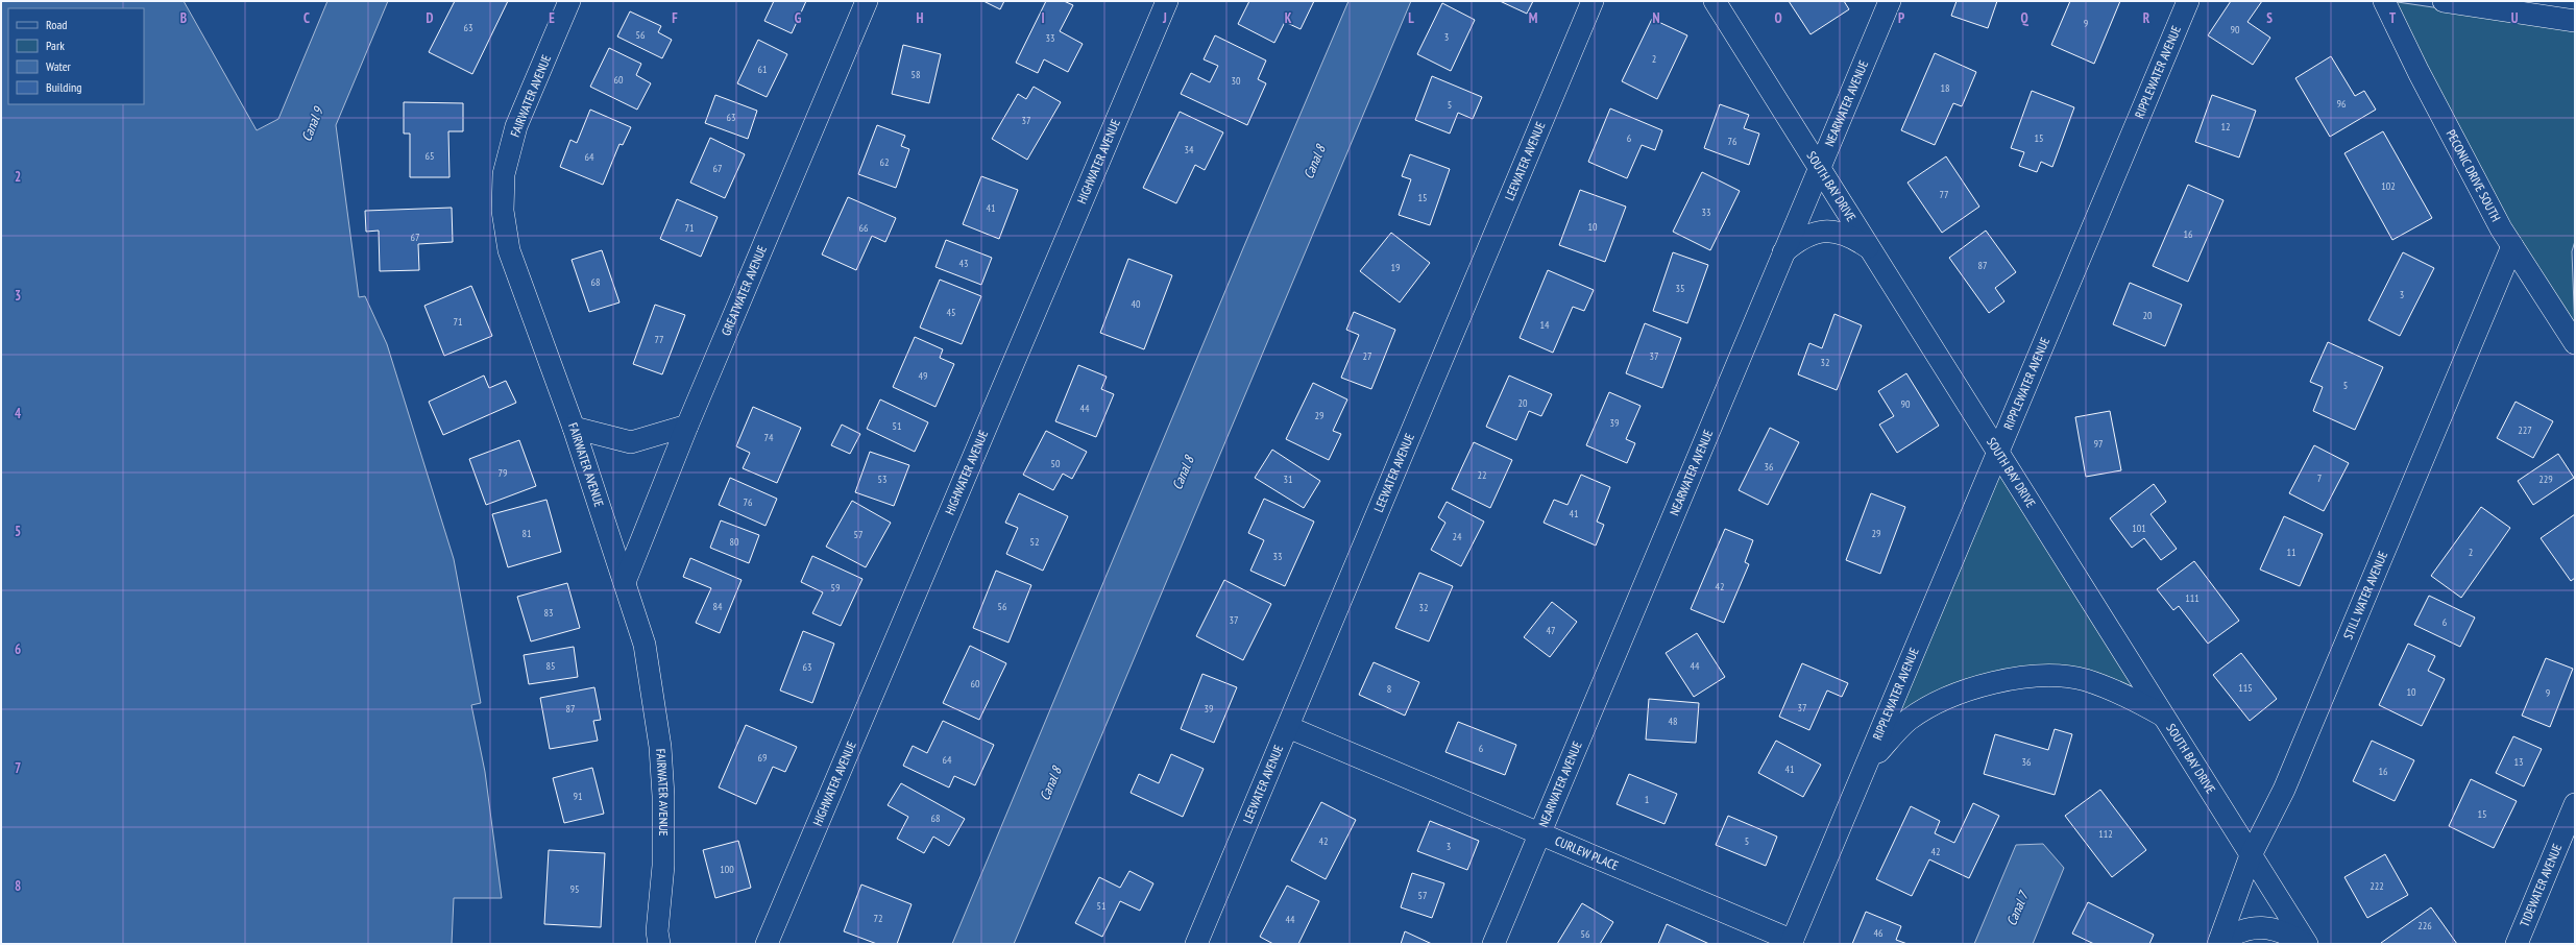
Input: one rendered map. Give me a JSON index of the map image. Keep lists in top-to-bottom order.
{
  "streets": {
    "street": [
      "RIPPLEWATER AVENUE",
      "FAIRWATER AVENUE",
      "NEARWATER AVENUE",
      "LEEWATER AVENUE",
      "HIGHWATER AVENUE",
      "PECONIC DRIVE SOUTH",
      "SOUTH BAY DRIVE",
      "GREATWATER AVENUE",
      "STILL WATER AVENUE",
      "CURLEW PLACE",
      "TIDEWATER AVENUE"
    ]
  },
  "crossings": [
    ["RIPPLEWATER AVENUE", "SOUTH BAY DRIVE"],
    ["RIPPLEWATER AVENUE", "CURLEW PLACE"],
    ["FAIRWATER AVENUE", "GREATWATER AVENUE"],
    ["NEARWATER AVENUE", "SOUTH BAY DRIVE"],
    ["NEARWATER AVENUE", "CURLEW PLACE"],
    ["LEEWATER AVENUE", "CURLEW PLACE"],
    ["PECONIC DRIVE SOUTH", "STILL WATER AVENUE"],
    ["SOUTH BAY DRIVE", "STILL WATER AVENUE"]
  ],
  "water": ["Canal 9", "Canal 8", "Canal 7"],
  "house_numbers": [
    "9",
    "63",
    "90",
    "56",
    "3",
    "33",
    "2",
    "61",
    "58",
    "60",
    "30",
    "18",
    "96",
    "5",
    "63",
    "37",
    "12",
    "6",
    "15",
    "76",
    "34",
    "65",
    "64",
    "62",
    "67",
    "102",
    "77",
    "15",
    "41",
    "33",
    "10",
    "71",
    "66",
    "16",
    "67",
    "43",
    "87",
    "19",
    "68",
    "35",
    "3",
    "40",
    "45",
    "20",
    "71",
    "14",
    "77",
    "27",
    "37",
    "32",
    "49",
    "5",
    "20",
    "90",
    "44",
    "29",
    "39",
    "51",
    "227",
    "74",
    "97",
    "50",
    "36",
    "79",
    "22",
    "7",
    "53",
    "31",
    "229",
    "76",
    "41",
    "101",
    "81",
    "29",
    "57",
    "24",
    "80",
    "52",
    "11",
    "2",
    "33",
    "42",
    "59",
    "111",
    "84",
    "56",
    "32",
    "83",
    "37",
    "6",
    "47",
    "85",
    "44",
    "63",
    "60",
    "115",
    "8",
    "10",
    "9",
    "37",
    "87",
    "39",
    "48",
    "6",
    "69",
    "64",
    "36",
    "13",
    "41",
    "16",
    "91",
    "1",
    "15",
    "68",
    "112",
    "42",
    "5",
    "3",
    "42",
    "100",
    "222",
    "95",
    "57",
    "51",
    "72",
    "44",
    "226",
    "46",
    "56"
  ],
  "legend": [
    "Road",
    "Park",
    "Water",
    "Building"
  ],
  "grid": {
    "columns": [
      "B",
      "C",
      "D",
      "E",
      "F",
      "G",
      "H",
      "I",
      "J",
      "K",
      "L",
      "M",
      "N",
      "O",
      "P",
      "Q",
      "R",
      "S",
      "T",
      "U"
    ],
    "rows": [
      "2",
      "3",
      "4",
      "5",
      "6",
      "7",
      "8"
    ]
  }
}
